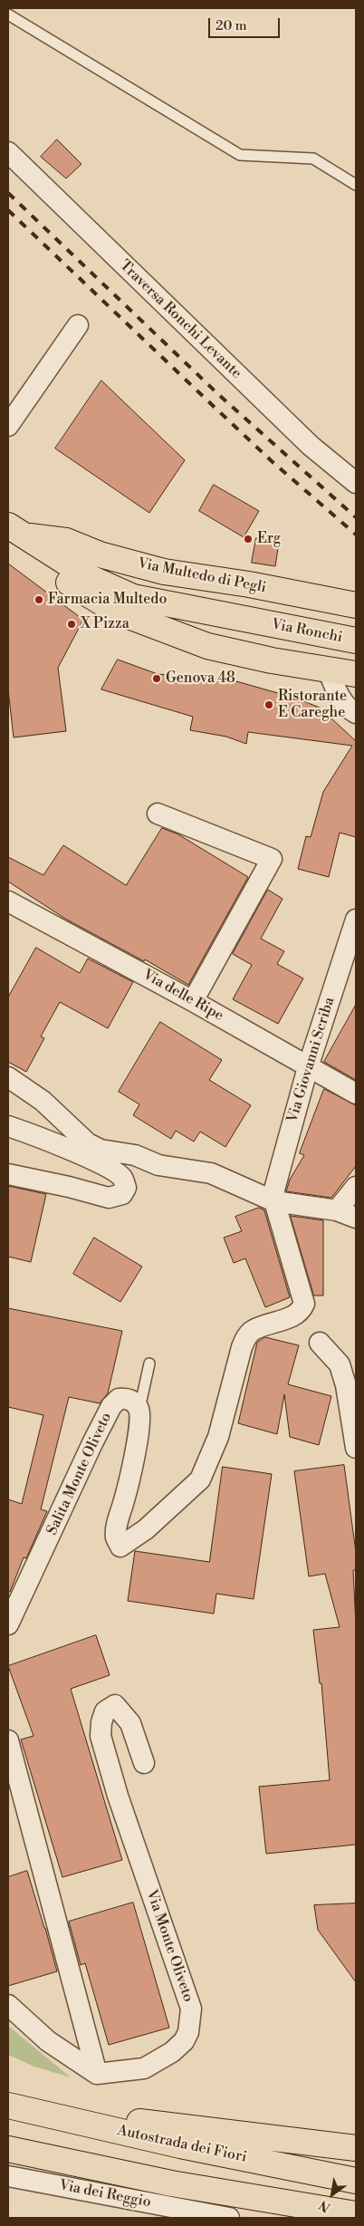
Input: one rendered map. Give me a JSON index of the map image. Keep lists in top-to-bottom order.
{
  "streets": {
    "main road": ["Via Multedo di Pegli", "Via Ronchi", "Autostrada dei Fiori"],
    "street": [
      "Traversa Ronchi Levante",
      "Via delle Ripe",
      "Via Giovanni Scriba",
      "Salita Monte Oliveto",
      "Via Monte Oliveto",
      "Via dei Reggio"
    ]
  },
  "crossings": [
    ["Via Multedo di Pegli", "Via Ronchi"],
    ["Via delle Ripe", "Via Giovanni Scriba"]
  ],
  "places": [
    "Erg",
    "Farmacia Multedo",
    "X Pizza",
    "Genova 48",
    "Ristorante E Careghe"
  ],
  "scale_bar": "20 m",
  "north": "bottom left"
}
